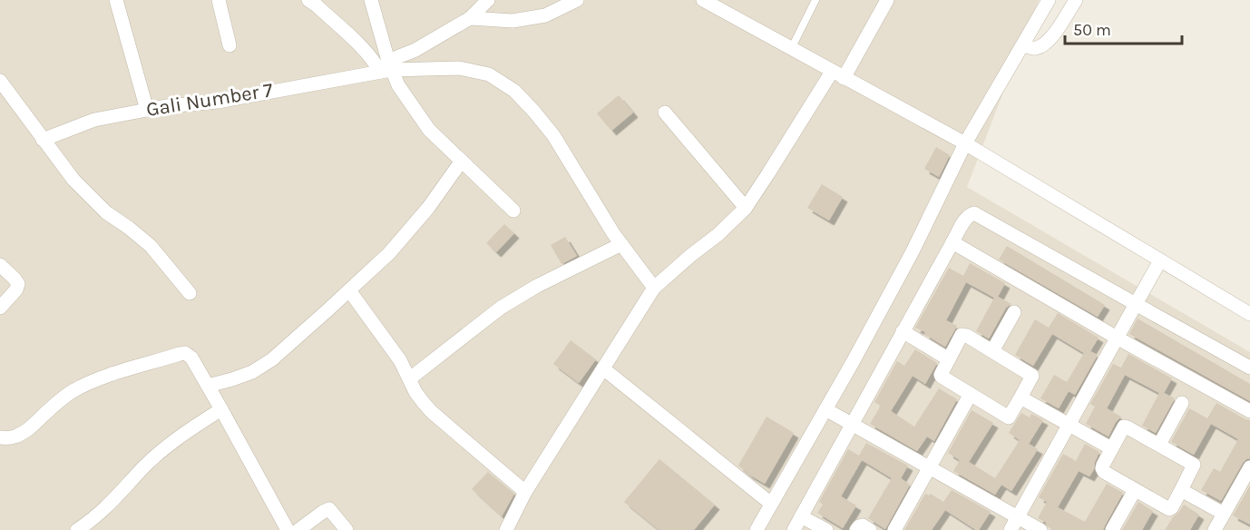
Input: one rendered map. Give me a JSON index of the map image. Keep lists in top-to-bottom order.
{
  "streets": {
    "street": ["Gali Number 7"]
  },
  "scale_bar": "50 m"
}
